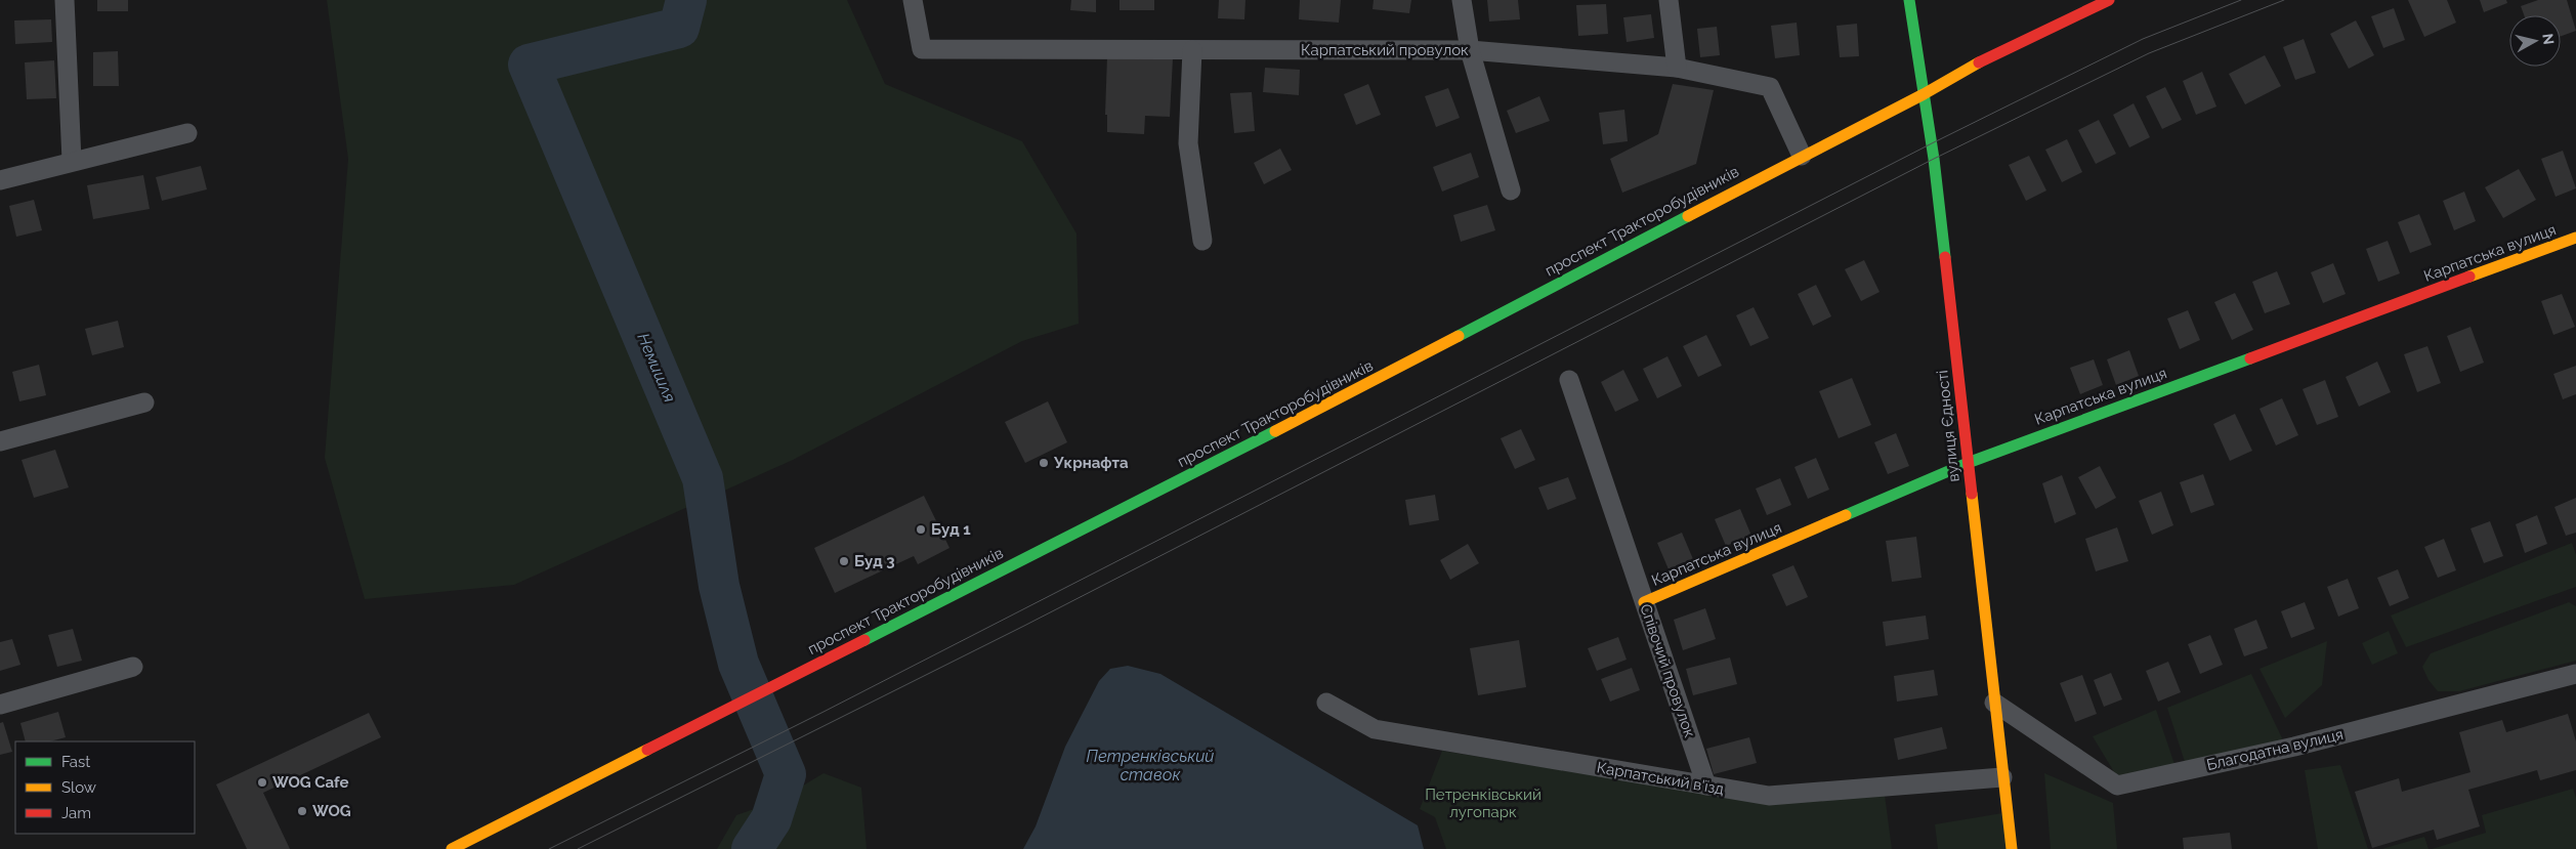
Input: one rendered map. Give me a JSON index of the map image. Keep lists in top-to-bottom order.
{
  "streets": {
    "main road": ["проспект Тракторобудівників", "Карпатська вулиця", "вулиця Єдності"],
    "street": [
      "Карпатський провулок",
      "Співочий провулок",
      "Благодатна вулиця",
      "Карпатський в'їзд"
    ]
  },
  "crossings": [
    ["Карпатський провулок", "проспект Тракторобудівників"],
    ["проспект Тракторобудівників", "вулиця Єдності"],
    ["Карпатська вулиця", "вулиця Єдності"],
    ["Карпатська вулиця", "Співочий провулок"],
    ["вулиця Єдності", "Благодатна вулиця"],
    ["вулиця Єдності", "Карпатський в'їзд"],
    ["Співочий провулок", "Карпатський в'їзд"]
  ],
  "water": ["Немишля", "Петренківський ставок"],
  "parks": ["Петренківський лугопарк"],
  "places": [
    "Укрнафта",
    "Буд 1",
    "Буд 3",
    "WOG Cafe",
    "WOG"
  ],
  "legend": ["Fast", "Slow", "Jam"],
  "north": "right"
}
